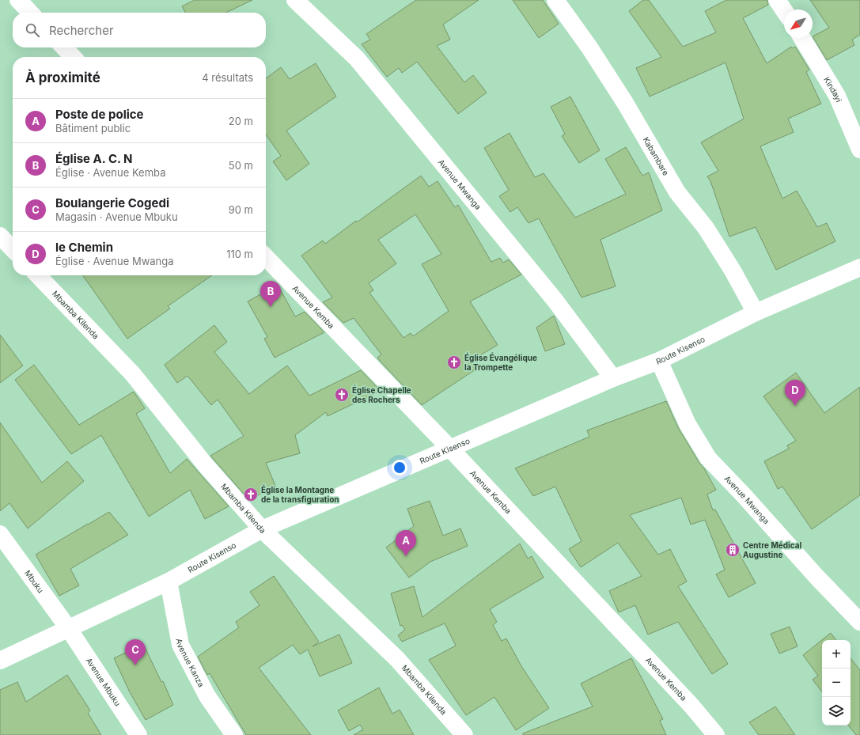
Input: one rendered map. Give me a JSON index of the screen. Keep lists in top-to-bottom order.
{
  "streets": {
    "street": [
      "Kindayi",
      "Kabambare",
      "Avenue Mwanga",
      "Avenue Kemba",
      "Mbamba Kilenda",
      "Route Kisenso",
      "Mbuku",
      "Avenue Kanza",
      "Avenue Mbuku"
    ]
  },
  "crossings": [
    ["Kabambare", "Route Kisenso"],
    ["Avenue Mwanga", "Route Kisenso"],
    ["Avenue Kemba", "Route Kisenso"],
    ["Mbamba Kilenda", "Route Kisenso"],
    ["Route Kisenso", "Mbuku"],
    ["Route Kisenso", "Avenue Kanza"],
    ["Route Kisenso", "Avenue Mbuku"],
    ["Mbuku", "Avenue Mbuku"]
  ],
  "places": {
    "church": ["Église Évangélique la Trompette", "Église Chapelle des Rochers", "Église la Montagne de la transfiguration"],
    "building": ["Centre Médical Augustine"]
  },
  "north": "bottom left",
  "page": {
    "search": "Rechercher",
    "heading": ["À proximité", "4 résultats"],
    "list": [
      {
        "mark": "A",
        "name": "Poste de police",
        "note": "Bâtiment public",
        "value": "20 m"
      },
      {
        "mark": "B",
        "name": "Église A. C. N",
        "note": "Église · Avenue Kemba",
        "value": "50 m"
      },
      {
        "mark": "C",
        "name": "Boulangerie Cogedi",
        "note": "Magasin · Avenue Mbuku",
        "value": "90 m"
      },
      {
        "mark": "D",
        "name": "le Chemin",
        "note": "Église · Avenue Mwanga",
        "value": "110 m"
      }
    ],
    "pins": [
      "B",
      "D",
      "A",
      "C"
    ],
    "map_buttons": ["+", "−"]
  }
}
